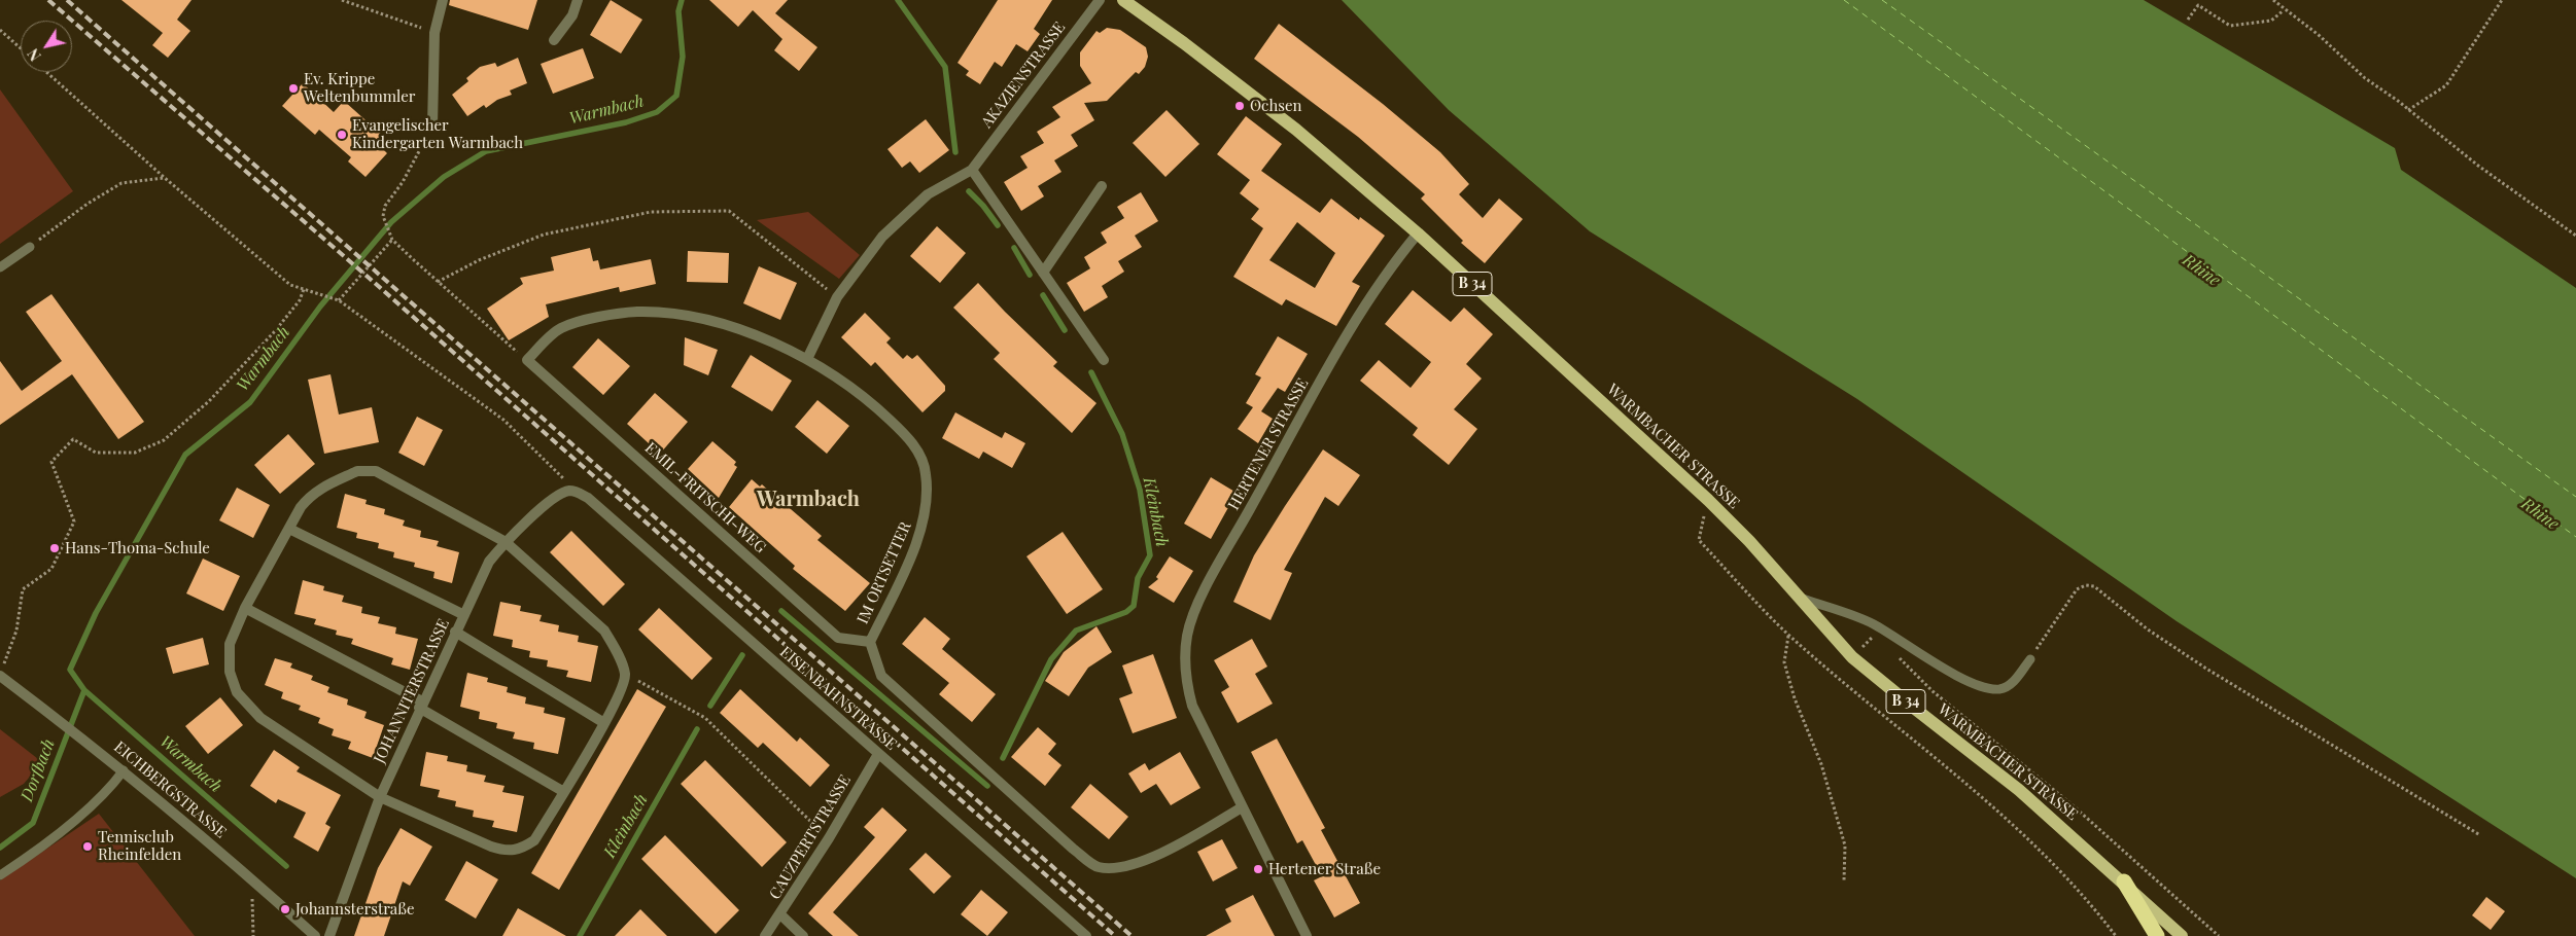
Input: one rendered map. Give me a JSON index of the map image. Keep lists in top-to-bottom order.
{
  "streets": {
    "main road": ["B 34", "WARMBACHER STRASSE"],
    "street": [
      "AKAZIENSTRASSE",
      "HERTENER STRASSE",
      "EMIL-FRITSCHI-WEG",
      "IM ORTSETTER",
      "JOHANNITERSTRASSE",
      "EISENBAHNSTRASSE",
      "EICHBERGSTRASSE",
      "CAUZPERTSTRASSE"
    ]
  },
  "crossings": [
    ["AKAZIENSTRASSE", "IM ORTSETTER"],
    ["HERTENER STRASSE", "WARMBACHER STRASSE"],
    ["HERTENER STRASSE", "IM ORTSETTER"],
    ["EMIL-FRITSCHI-WEG", "IM ORTSETTER"],
    ["JOHANNITERSTRASSE", "EISENBAHNSTRASSE"],
    ["EISENBAHNSTRASSE", "CAUZPERTSTRASSE"]
  ],
  "districts": ["Warmbach"],
  "water": [
    "Warmbach",
    "Rhine",
    "Kleinbach",
    "Dorfbach"
  ],
  "places": [
    "Ev. Krippe Weltenbummler",
    "Ochsen",
    "Evangelischer Kindergarten Warmbach",
    "Hans-Thoma-Schule",
    "Tennisclub Rheinfelden",
    "Hertener Straße",
    "Johannsterstraße"
  ],
  "north": "bottom left"
}
